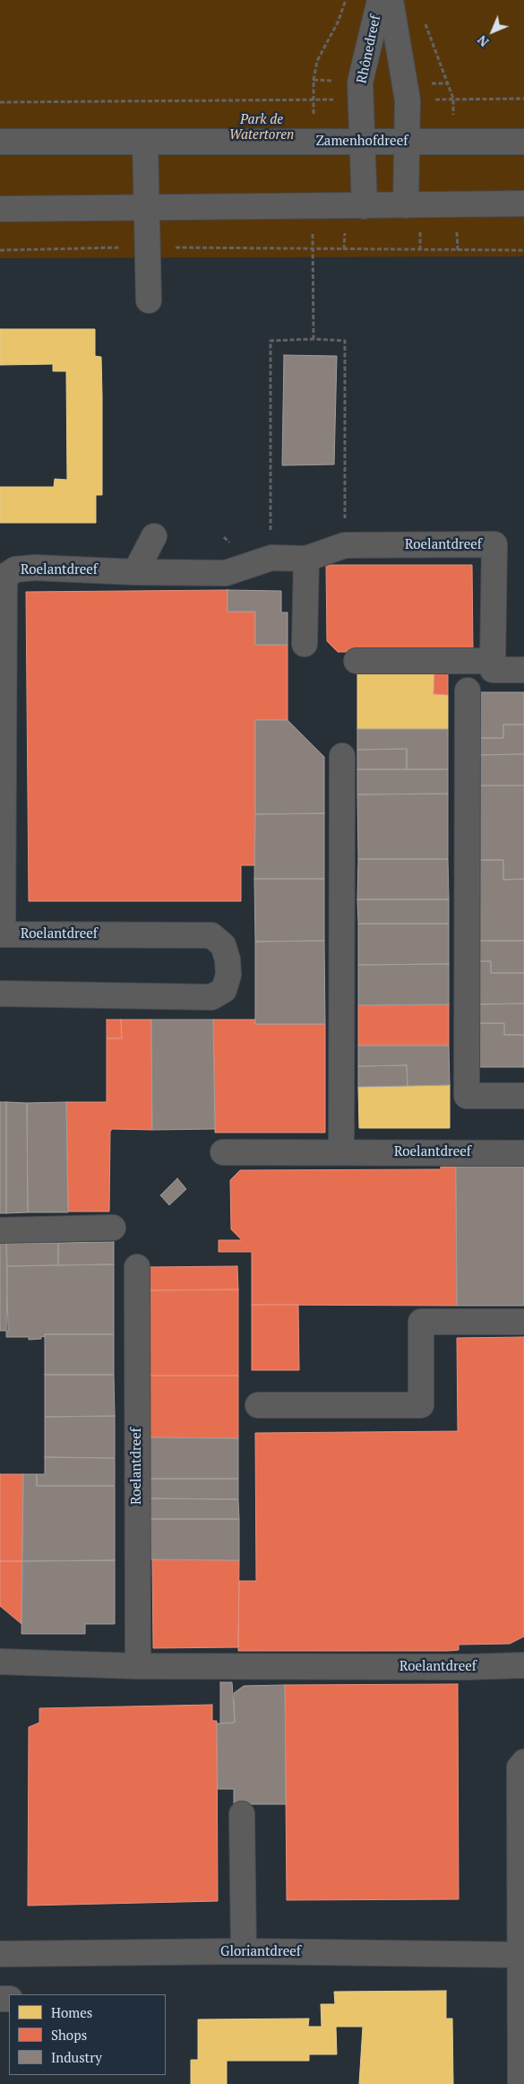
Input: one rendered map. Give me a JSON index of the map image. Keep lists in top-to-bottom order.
{
  "streets": {
    "street": [
      "Rhônedreef",
      "Zamenhofdreef",
      "Roelantdreef",
      "Gloriantdreef"
    ]
  },
  "crossings": [
    ["Rhônedreef", "Zamenhofdreef"]
  ],
  "parks": ["Park de Watertoren"],
  "legend": ["Homes", "Shops", "Industry"],
  "north": "bottom left"
}
